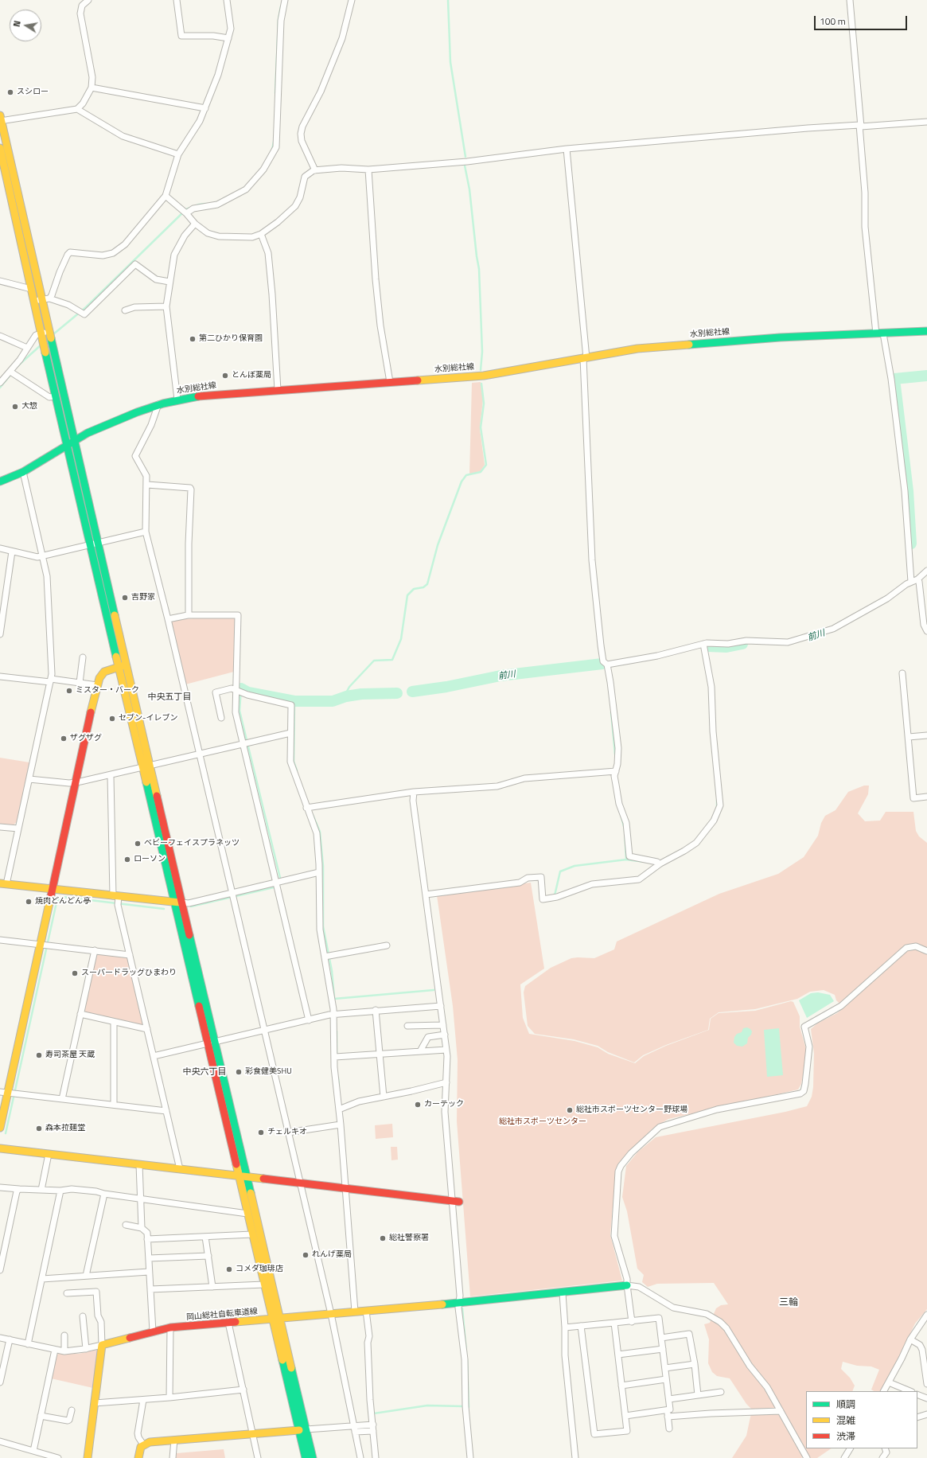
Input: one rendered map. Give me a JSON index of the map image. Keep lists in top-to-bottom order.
{
  "streets": {
    "street": ["水別総社線", "岡山総社自転車道線"]
  },
  "districts": ["中央五丁目", "中央六丁目", "三輪"],
  "water": ["前川"],
  "parks": ["総社市スポーツセンター"],
  "places": [
    "スシロー",
    "第二ひかり保育園",
    "とんぼ薬局",
    "大惣",
    "吉野家",
    "ミスター・バーク",
    "セブン-イレブン",
    "ザグザグ",
    "ベビーフェイスプラネッツ",
    "ローソン",
    "焼肉どんどん亭",
    "スーパードラッグひまわり",
    "寿司茶屋 天蔵",
    "彩食健美SHU",
    "カーテック",
    "総社市スポーツセンター野球場",
    "森本拉麺堂",
    "チェルキオ",
    "総社警察署",
    "れんげ薬局",
    "コメダ珈琲店"
  ],
  "legend": ["順調", "混雑", "渋滞"],
  "scale_bar": "100 m",
  "north": "left"
}
